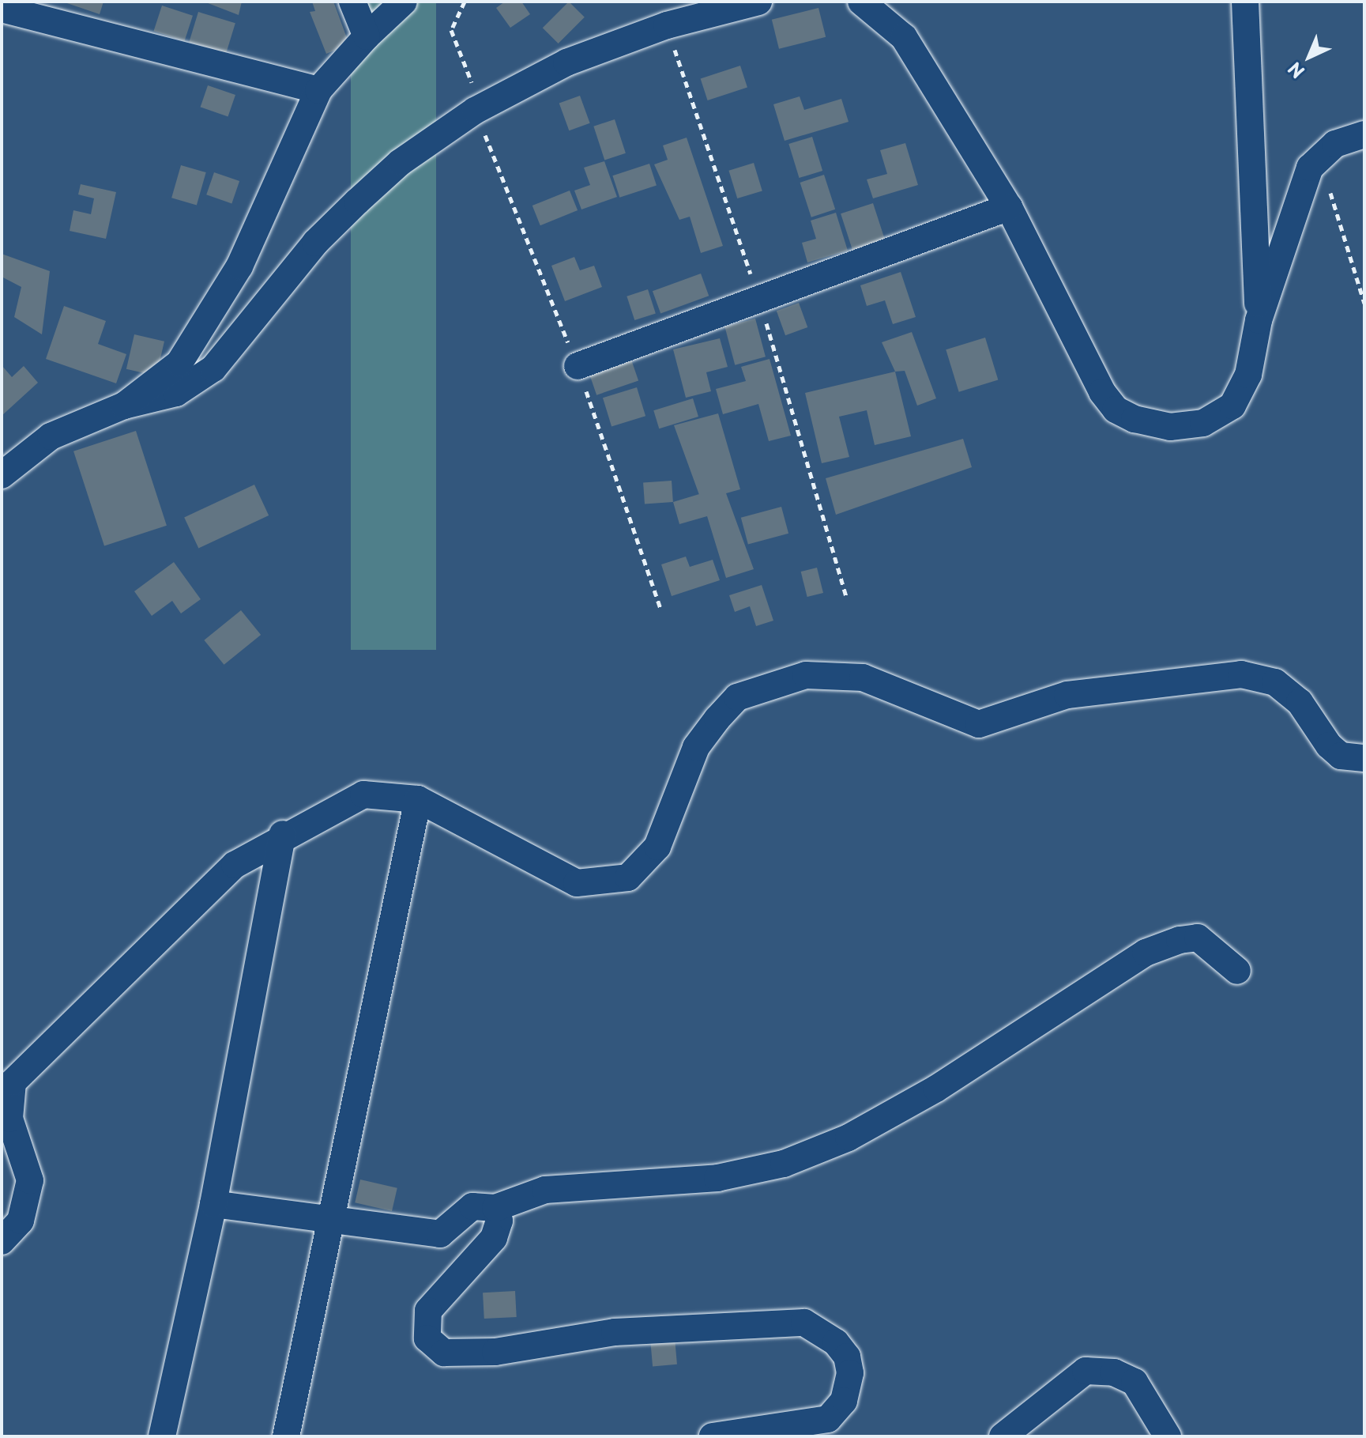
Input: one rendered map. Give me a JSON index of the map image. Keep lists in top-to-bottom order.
{
  "north": "bottom left"
}
